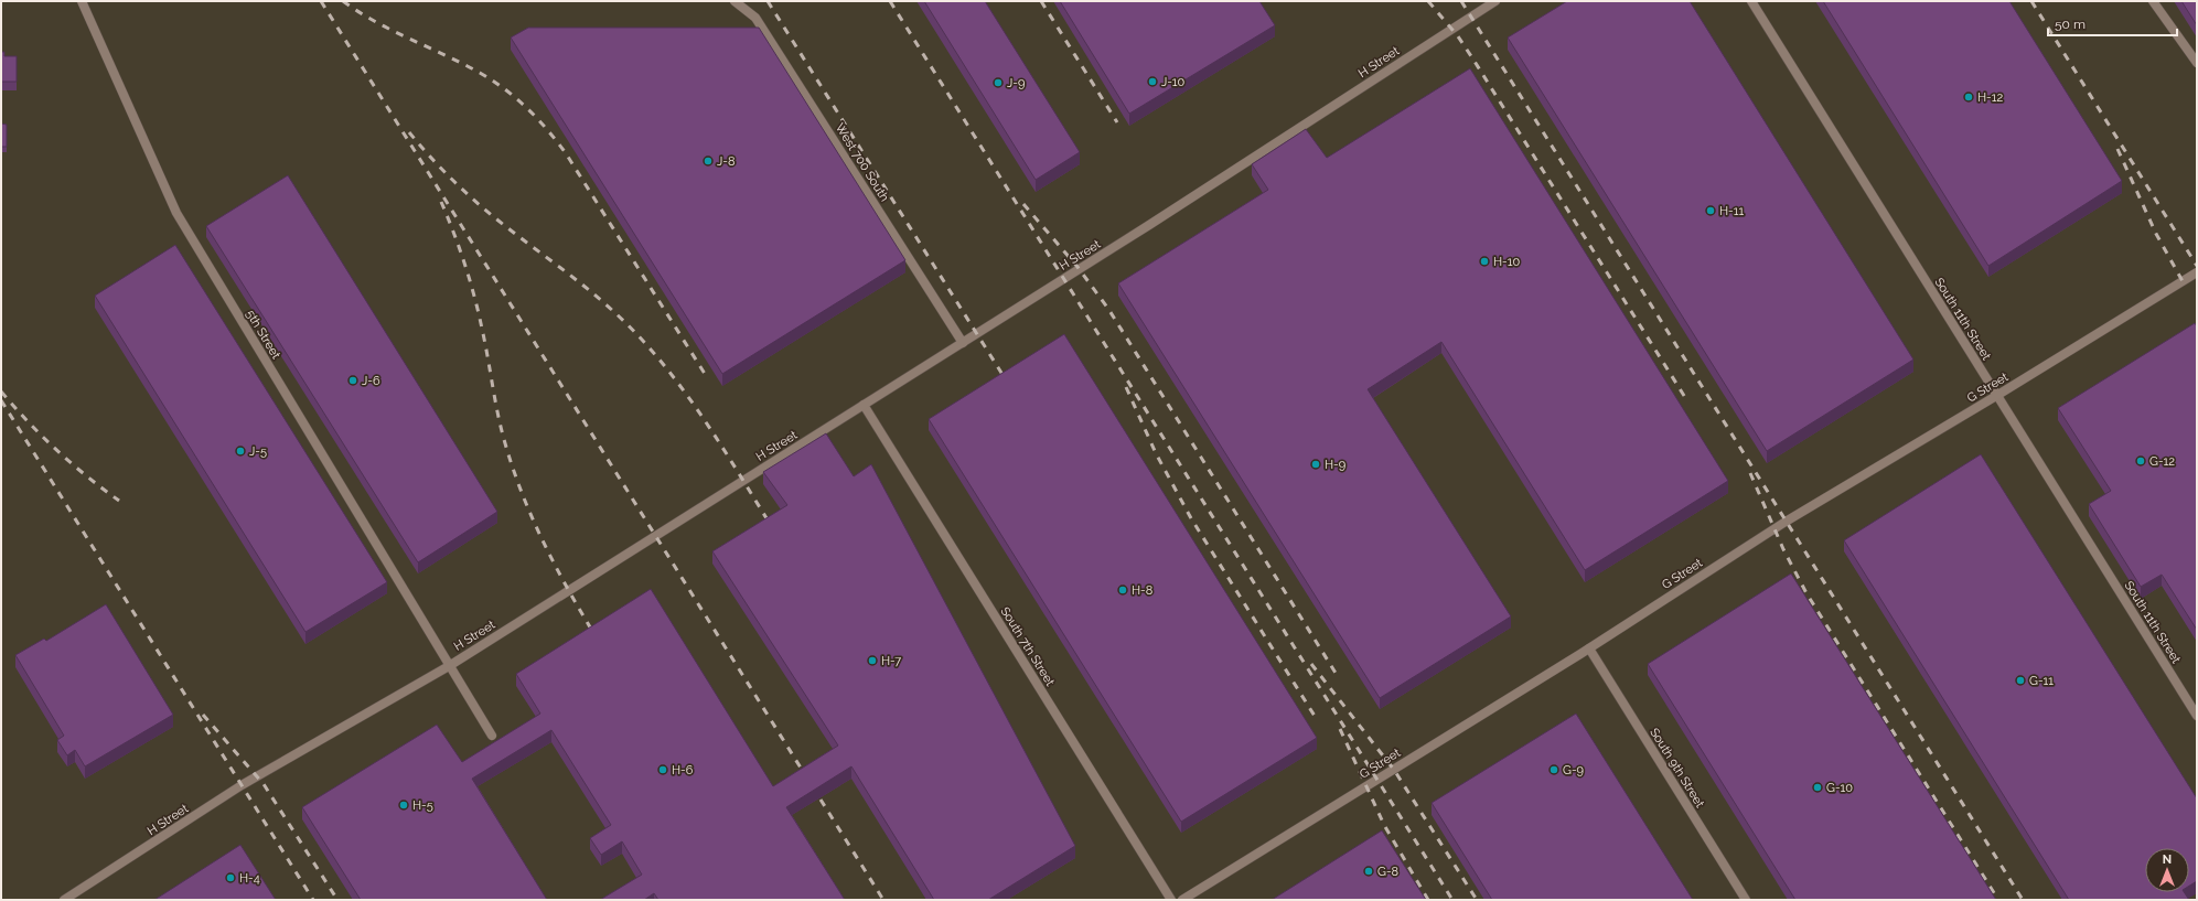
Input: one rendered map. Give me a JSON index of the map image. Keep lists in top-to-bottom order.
{
  "streets": {
    "lane": [
      "H Street",
      "West 700 South",
      "South 11th Street",
      "5th Street",
      "G Street",
      "South 7th Street",
      "South 9th Street"
    ]
  },
  "crossings": [
    ["H Street", "West 700 South"],
    ["H Street", "5th Street"],
    ["H Street", "South 7th Street"],
    ["South 11th Street", "G Street"],
    ["G Street", "South 9th Street"]
  ],
  "places": [
    "J-10",
    "J-9",
    "H-12",
    "J-8",
    "H-11",
    "H-10",
    "J-6",
    "J-5",
    "G-12",
    "H-9",
    "H-8",
    "H-7",
    "G-11",
    "H-6",
    "G-9",
    "G-10",
    "H-5",
    "G-8",
    "H-4"
  ],
  "scale_bar": "50 m",
  "north": "top"
}
